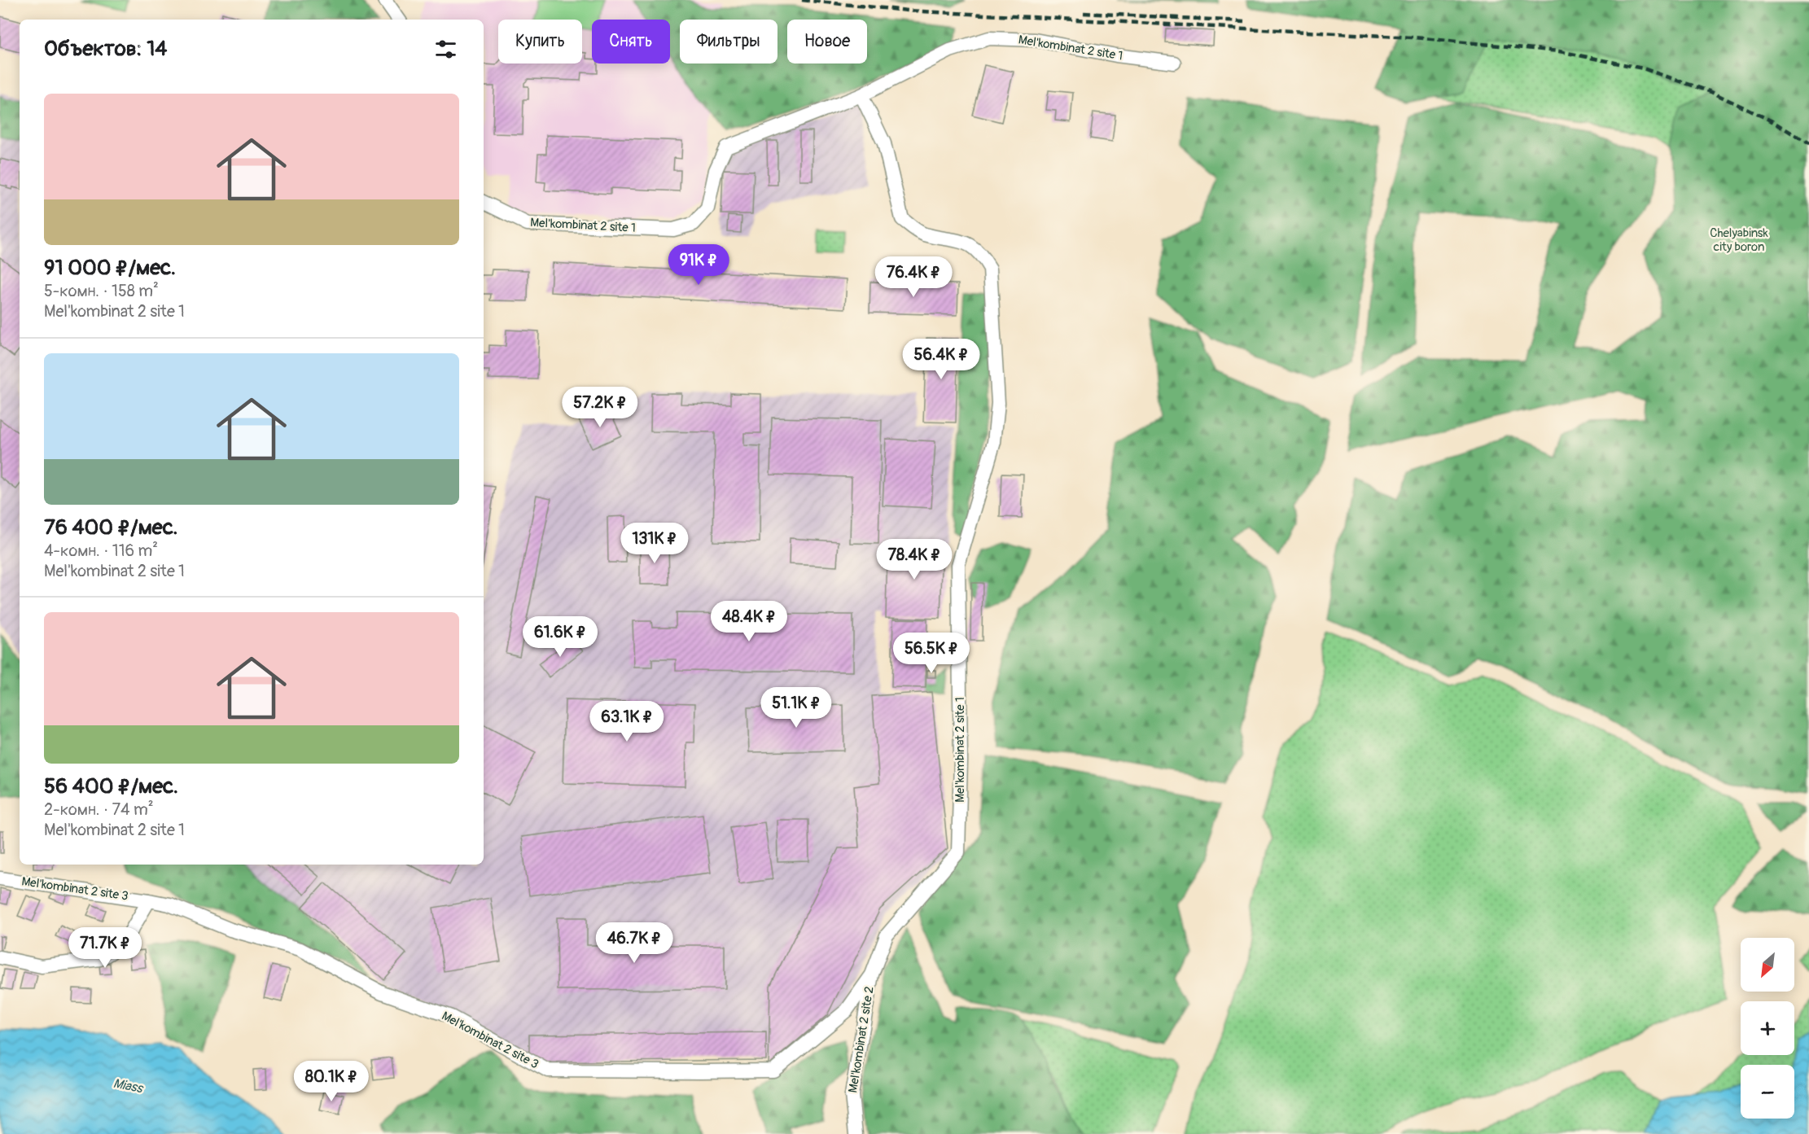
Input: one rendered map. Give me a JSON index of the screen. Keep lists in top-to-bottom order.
{
  "streets": {
    "street": ["Mel'kombinat 2 site 1", "Mel'kombinat 2 site 3", "Mel'kombinat 2 site 2"]
  },
  "crossings": [
    ["Mel'kombinat 2 site 1", "Mel'kombinat 2 site 3"],
    ["Mel'kombinat 2 site 1", "Mel'kombinat 2 site 2"],
    ["Mel'kombinat 2 site 3", "Mel'kombinat 2 site 2"]
  ],
  "water": ["Miass"],
  "parks": ["Chelyabinsk city boron"],
  "north": "bottom left",
  "page": {
    "chip": [
      "Купить",
      "Снять",
      "Фильтры",
      "Новое"
    ],
    "heading": "Объектов: 14",
    "list": [
      {
        "name": "91 000 ₽/мес.",
        "note": "5-комн. · 158 m² · Mel'kombinat 2 site 1"
      },
      {
        "name": "76 400 ₽/мес.",
        "note": "4-комн. · 116 m² · Mel'kombinat 2 site 1"
      },
      {
        "name": "56 400 ₽/мес.",
        "note": "2-комн. · 74 m² · Mel'kombinat 2 site 1"
      }
    ],
    "price": [
      "91K ₽",
      "76.4K ₽",
      "56.4K ₽",
      "57.2K ₽",
      "131K ₽",
      "78.4K ₽",
      "48.4K ₽",
      "61.6K ₽",
      "56.5K ₽",
      "51.1K ₽",
      "63.1K ₽",
      "46.7K ₽",
      "71.7K ₽",
      "80.1K ₽"
    ],
    "map_buttons": ["+", "−"]
  }
}
